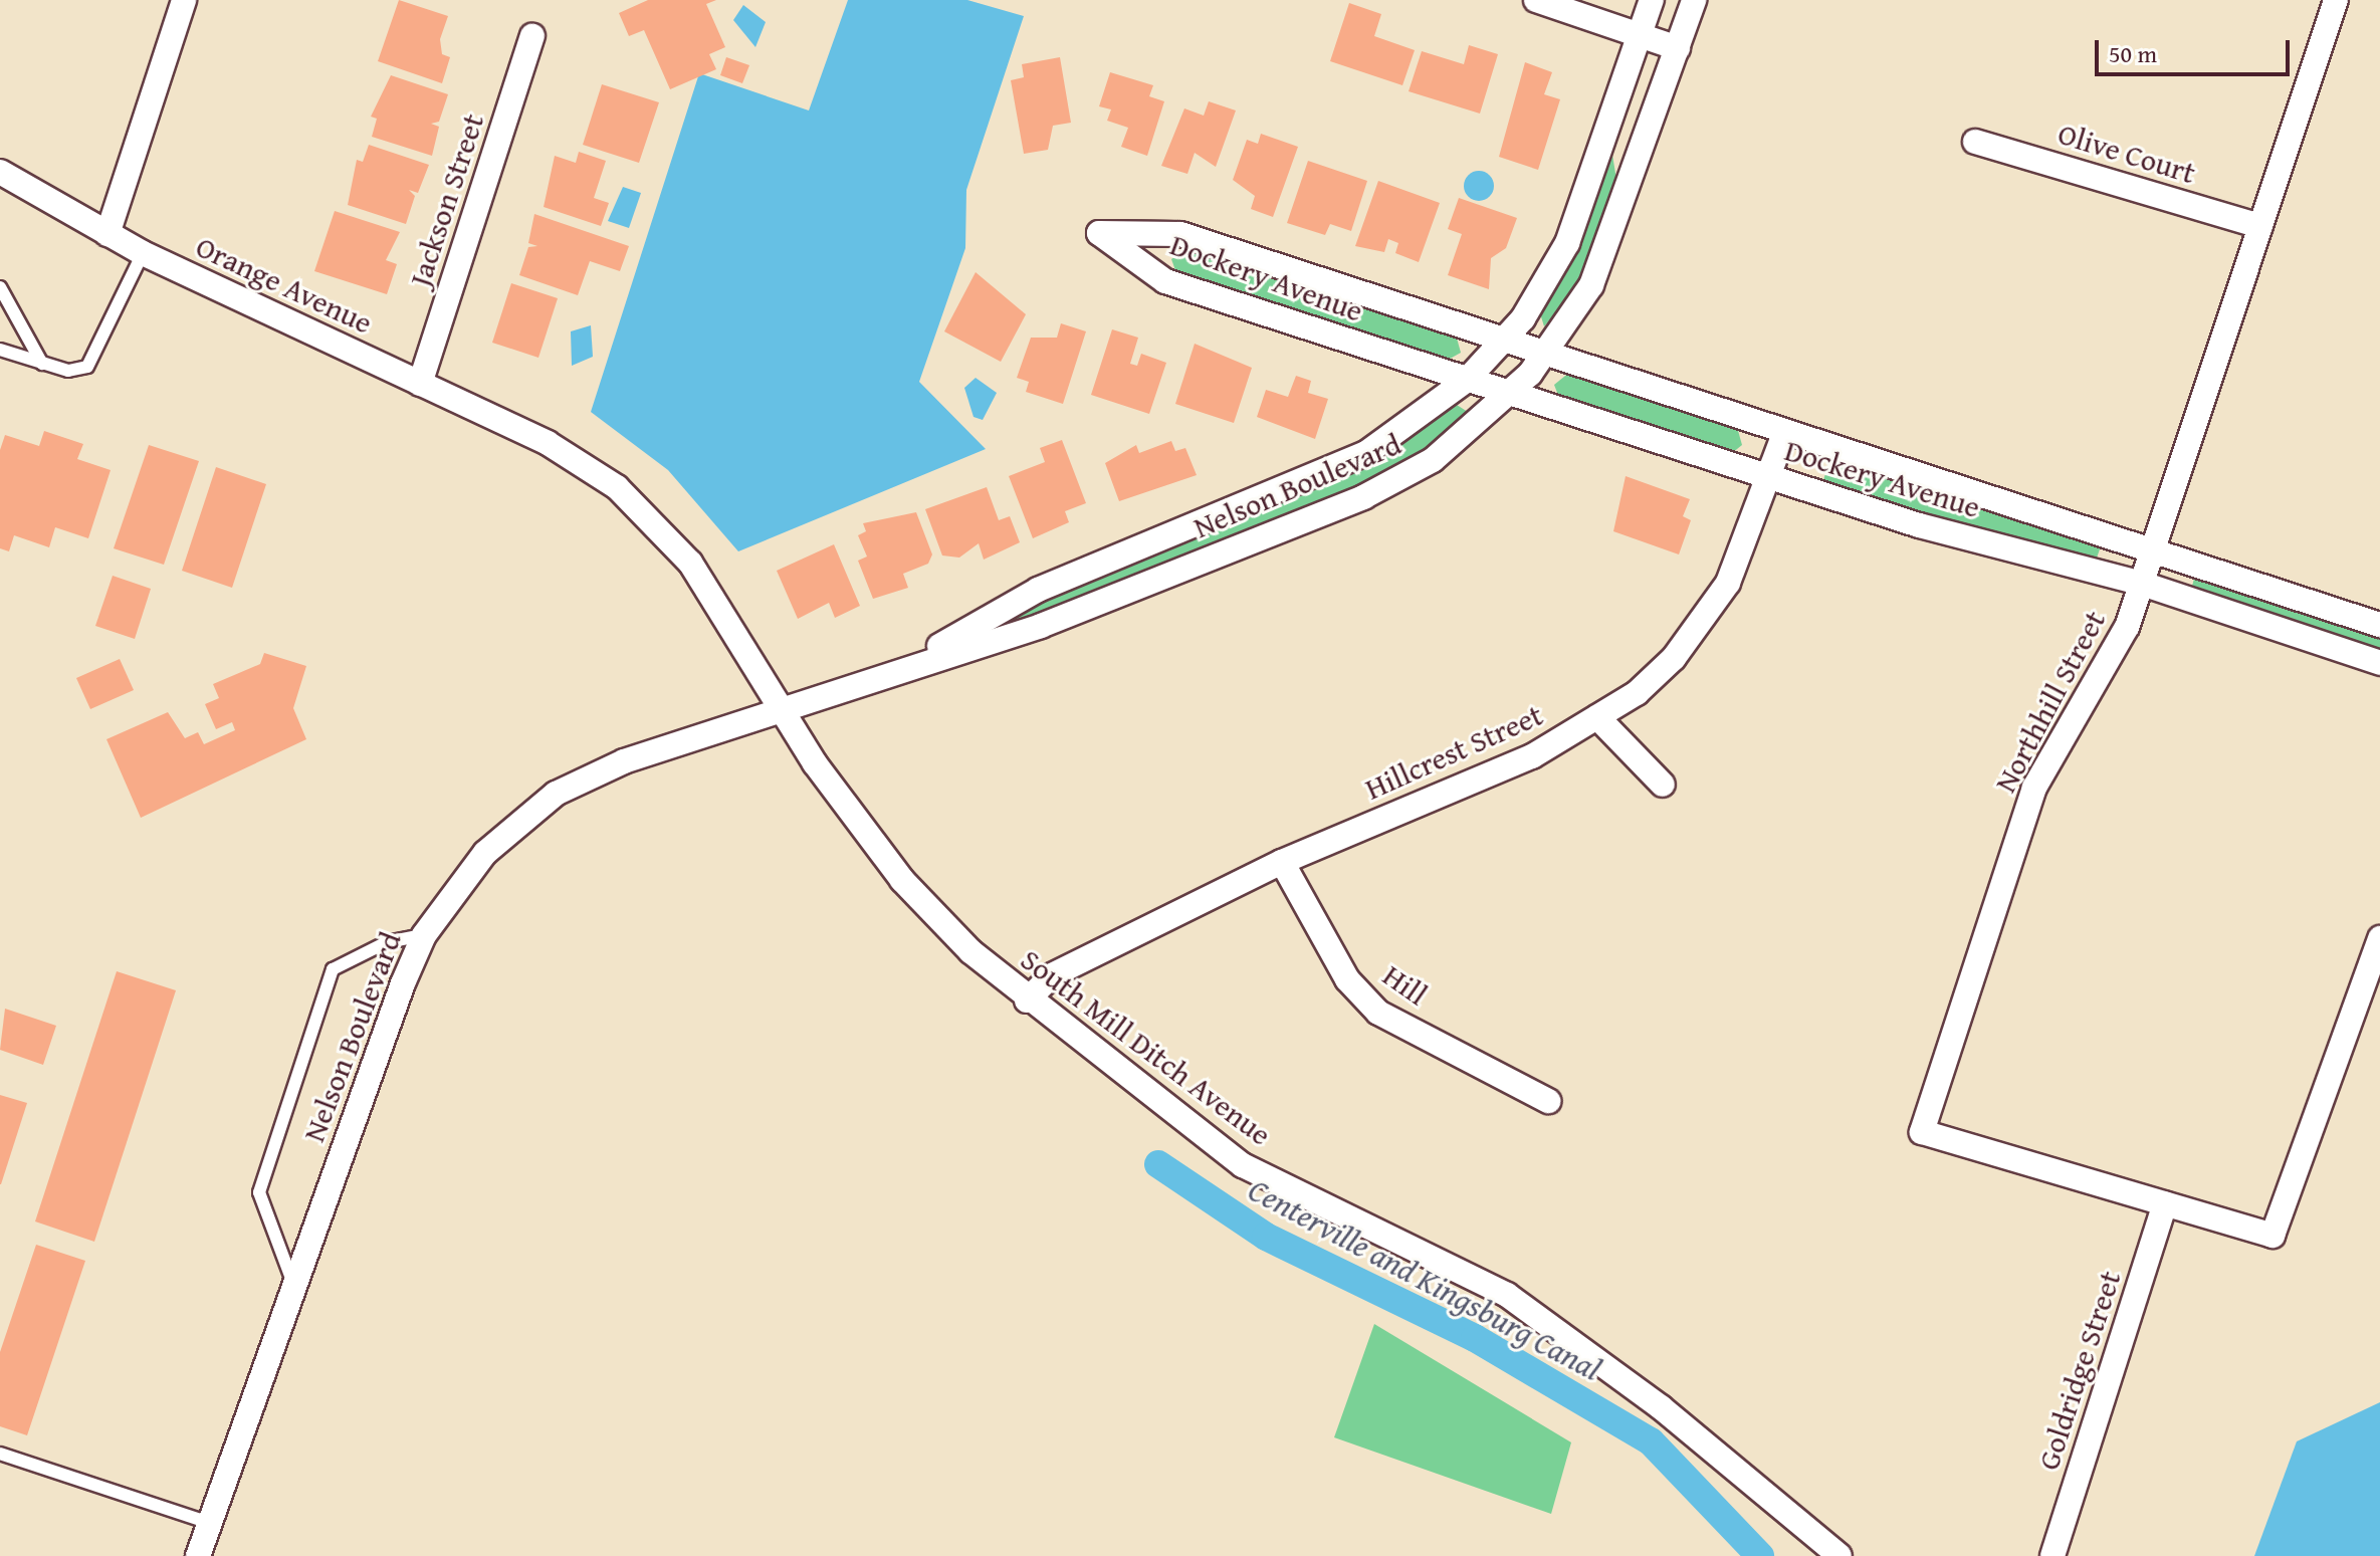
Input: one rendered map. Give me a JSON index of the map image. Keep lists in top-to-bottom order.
{
  "streets": {
    "street": [
      "Olive Court",
      "Jackson Street",
      "Dockery Avenue",
      "Orange Avenue",
      "Nelson Boulevard",
      "Northhill Street",
      "Hillcrest Street",
      "Hill",
      "South Mill Ditch Avenue",
      "Goldridge Street"
    ]
  },
  "crossings": [
    ["Olive Court", "Northhill Street"],
    ["Jackson Street", "Orange Avenue"],
    ["Dockery Avenue", "Nelson Boulevard"],
    ["Dockery Avenue", "Northhill Street"],
    ["Dockery Avenue", "Hillcrest Street"],
    ["Orange Avenue", "South Mill Ditch Avenue"],
    ["Nelson Boulevard", "South Mill Ditch Avenue"],
    ["Northhill Street", "Goldridge Street"],
    ["Hillcrest Street", "Hill"],
    ["Hillcrest Street", "South Mill Ditch Avenue"]
  ],
  "water": ["Centerville and Kingsburg Canal"],
  "scale_bar": "50 m"
}
